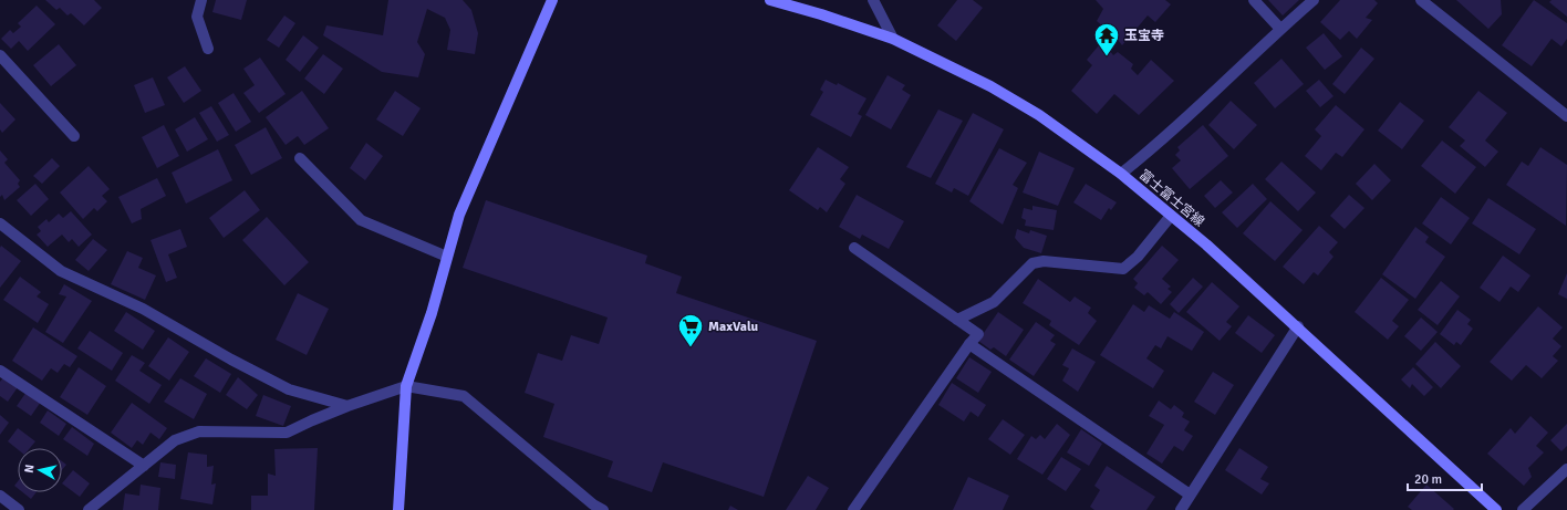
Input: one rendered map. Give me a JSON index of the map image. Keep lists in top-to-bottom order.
{
  "streets": {
    "main road": ["富士富士宮線"]
  },
  "places": {
    "temple": ["玉宝寺"],
    "supermarket": ["MaxValu"]
  },
  "scale_bar": "20 m",
  "north": "left"
}
